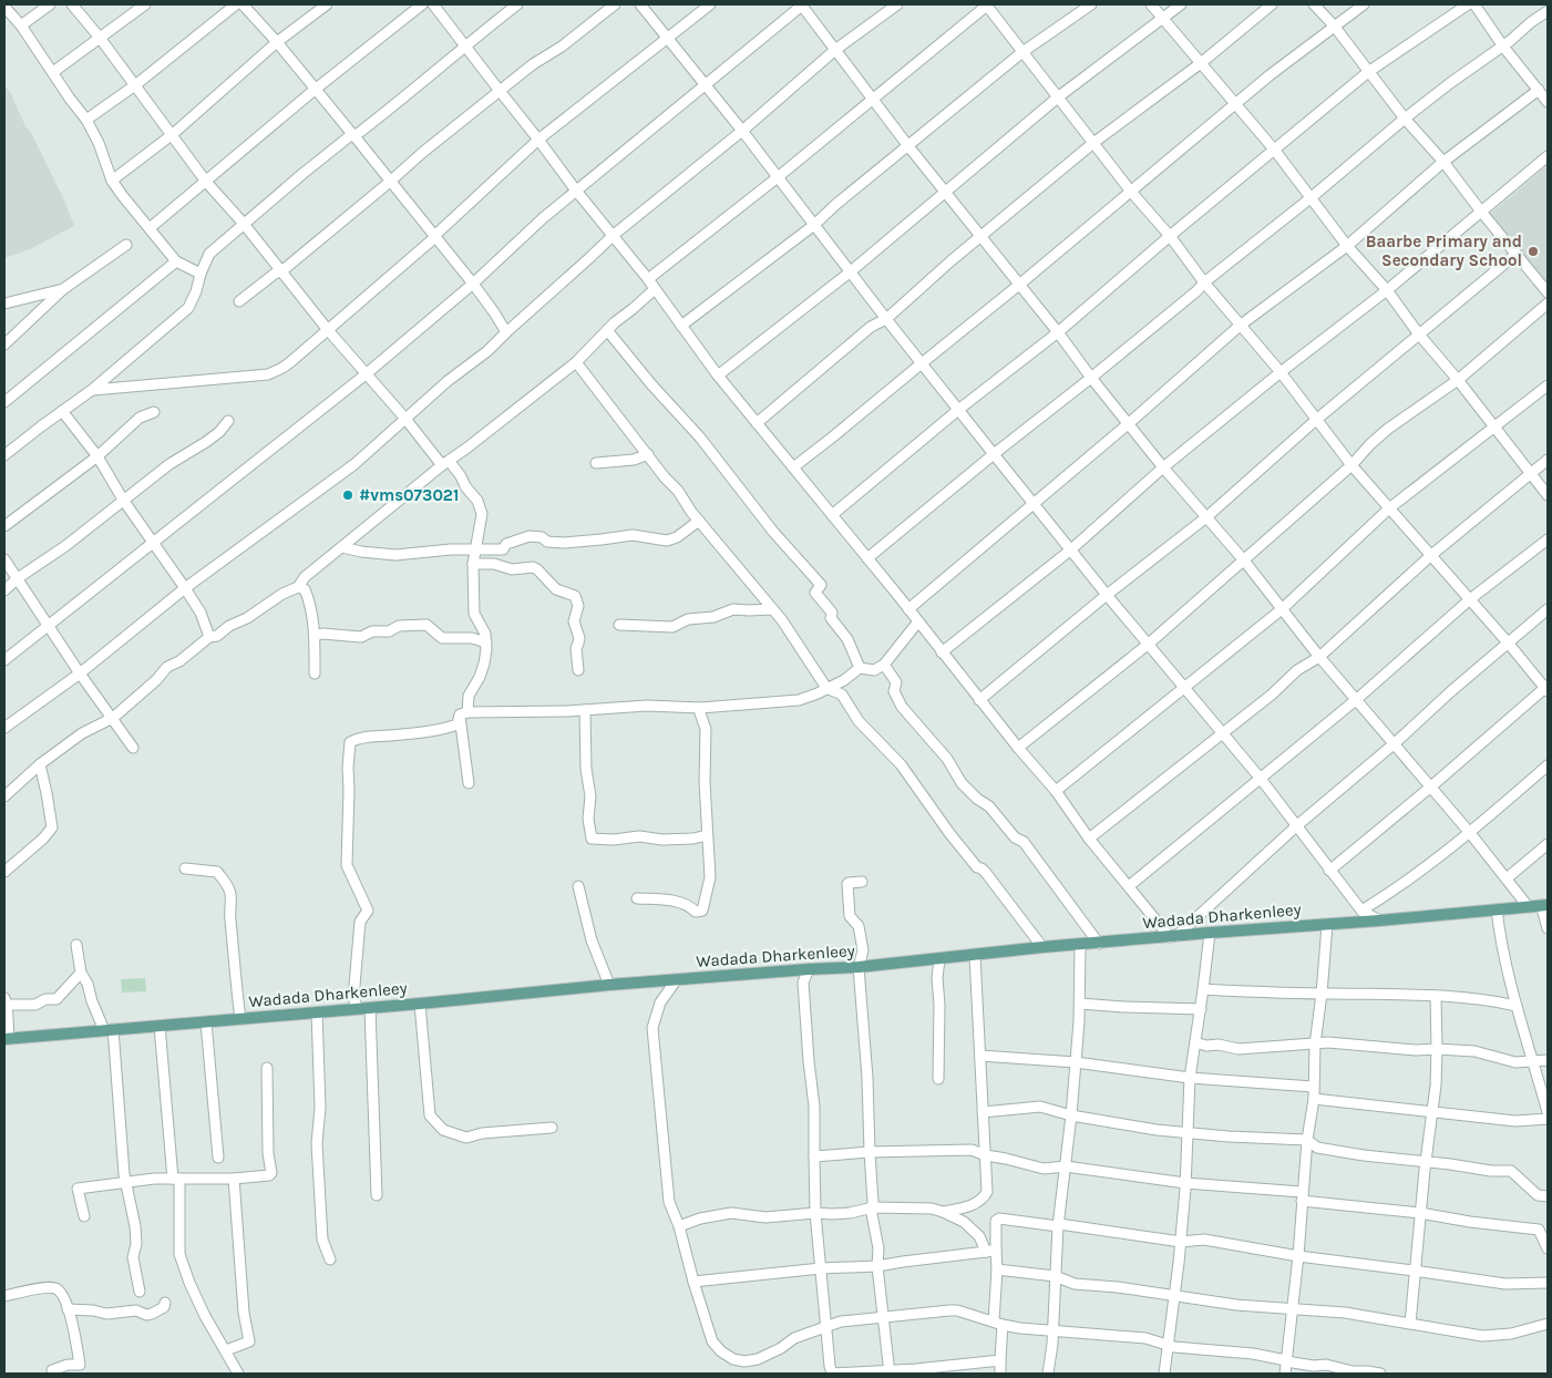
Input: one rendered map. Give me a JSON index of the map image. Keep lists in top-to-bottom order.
{
  "streets": {
    "main road": ["Wadada Dharkenleey"]
  },
  "places": ["Baarbe Primary and Secondary School", "#vms073021"]
}
